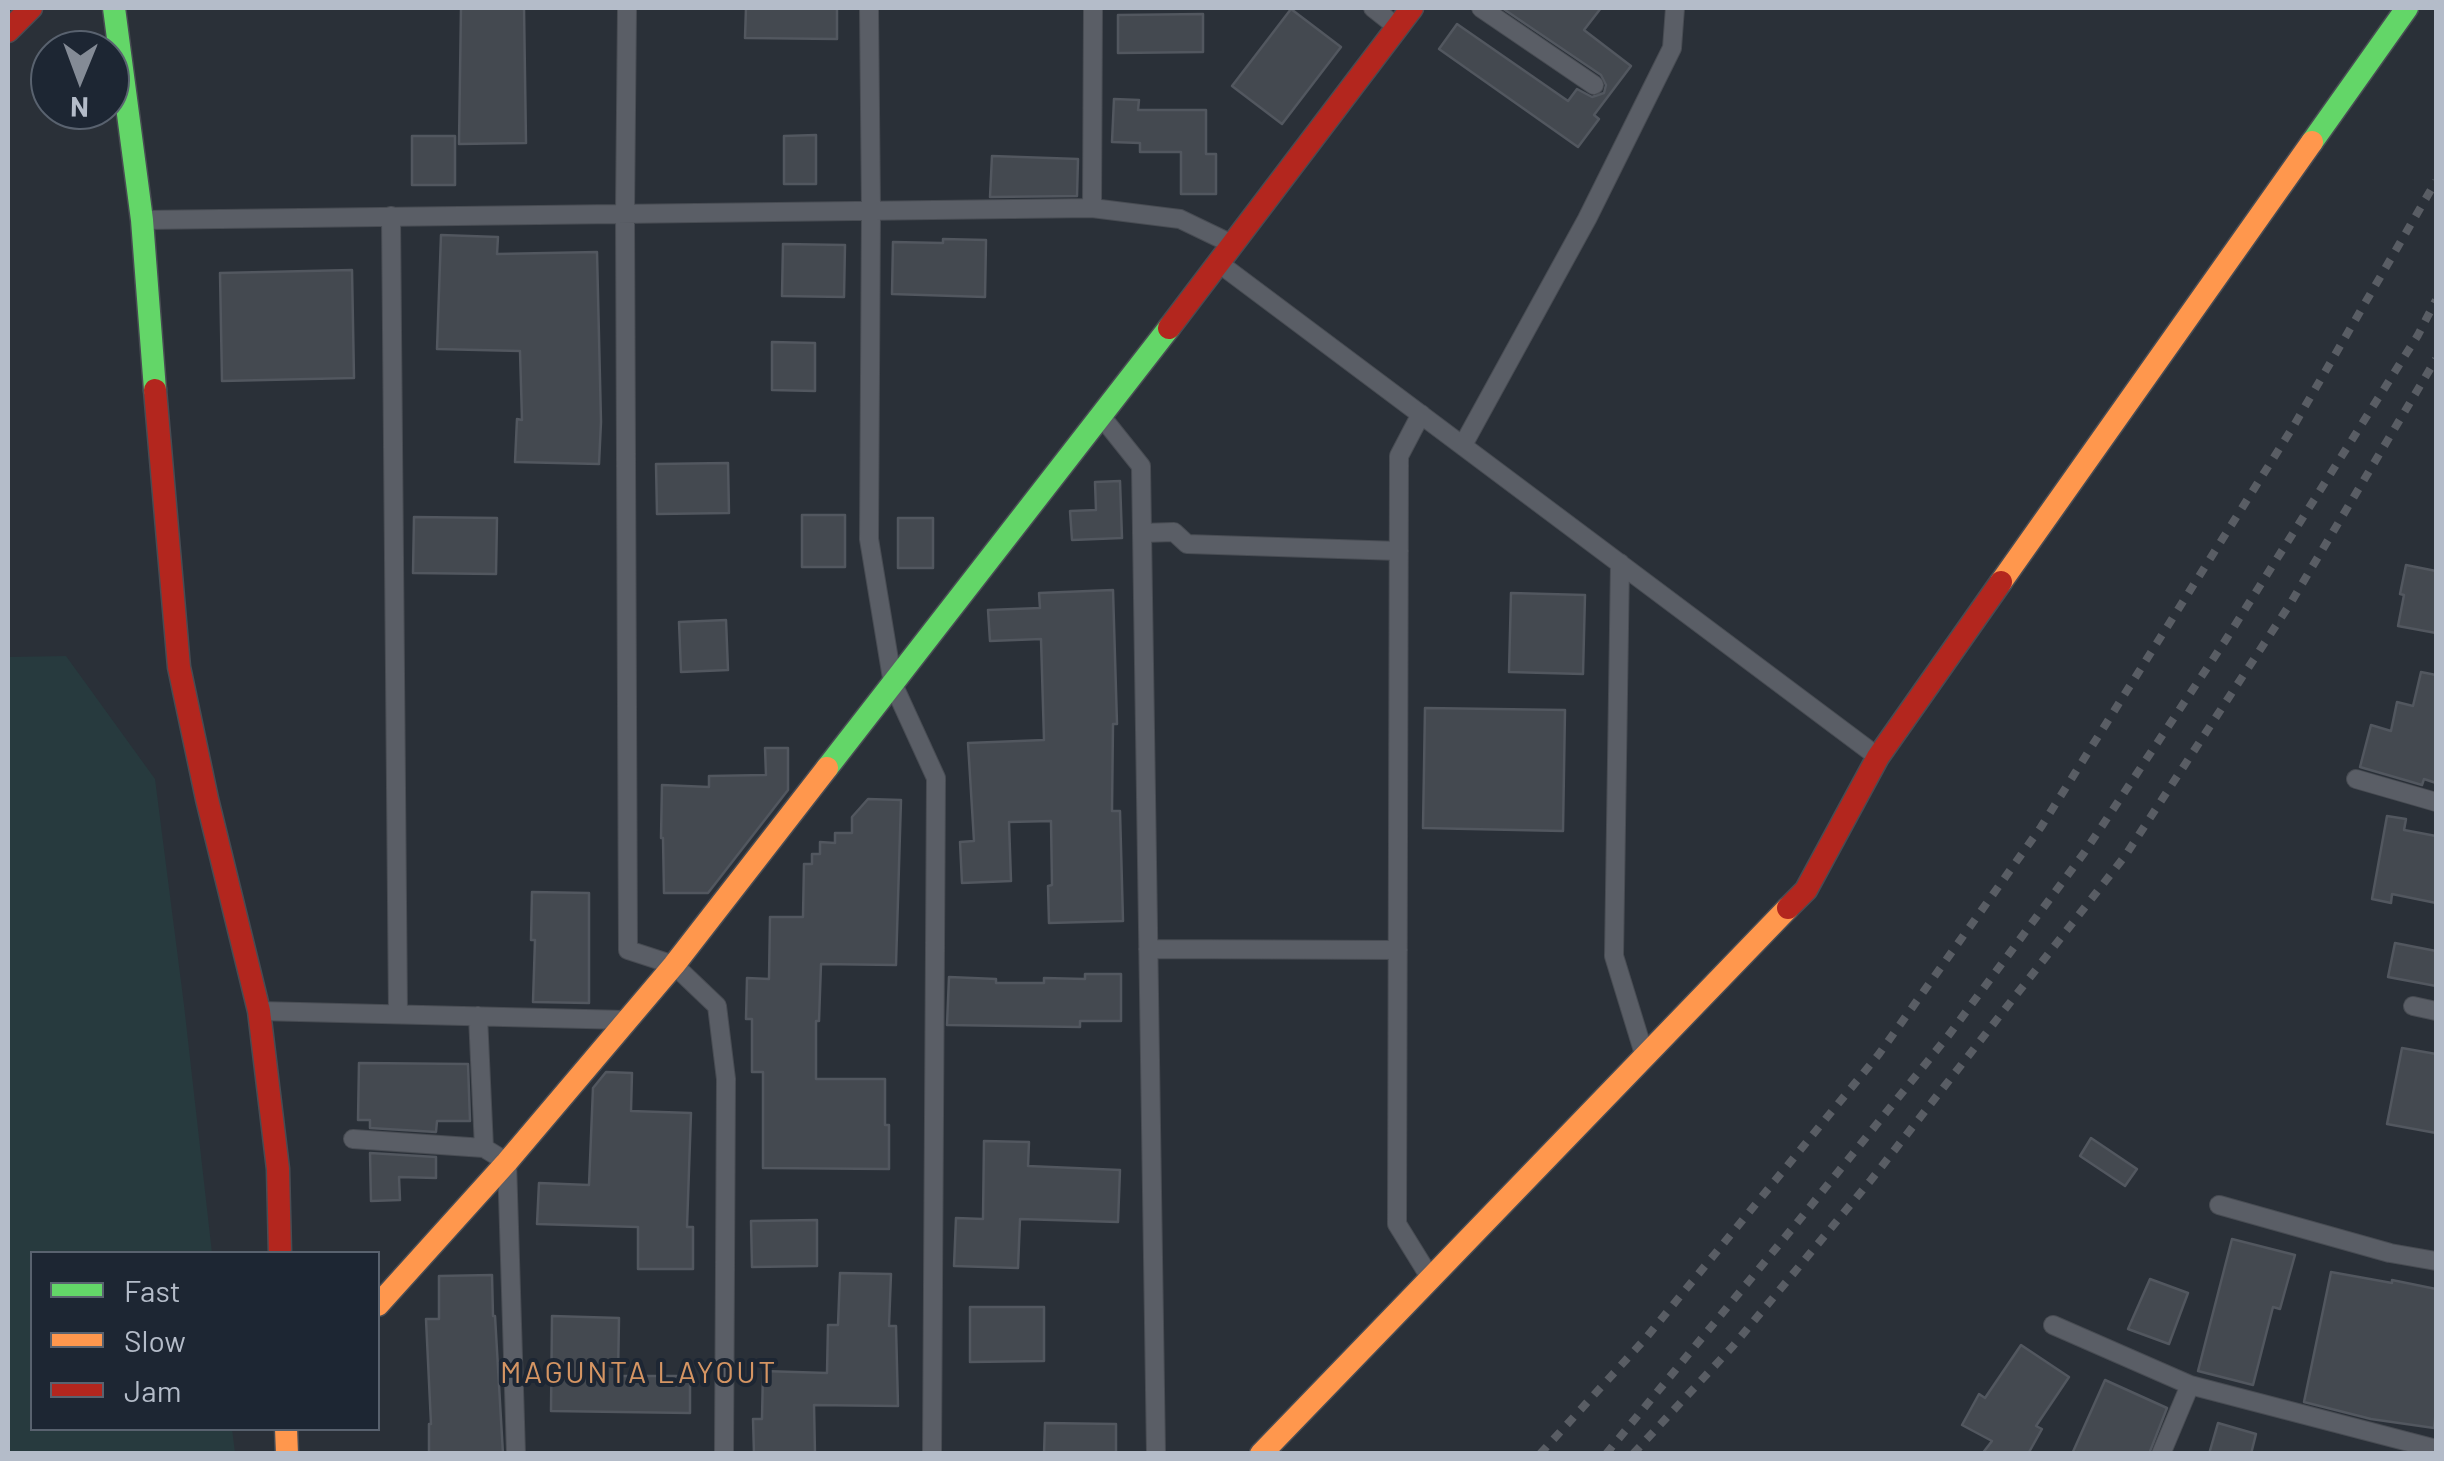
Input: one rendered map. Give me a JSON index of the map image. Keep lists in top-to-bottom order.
{
  "districts": ["MAGUNTA LAYOUT"],
  "legend": ["Fast", "Slow", "Jam"],
  "north": "bottom"
}
